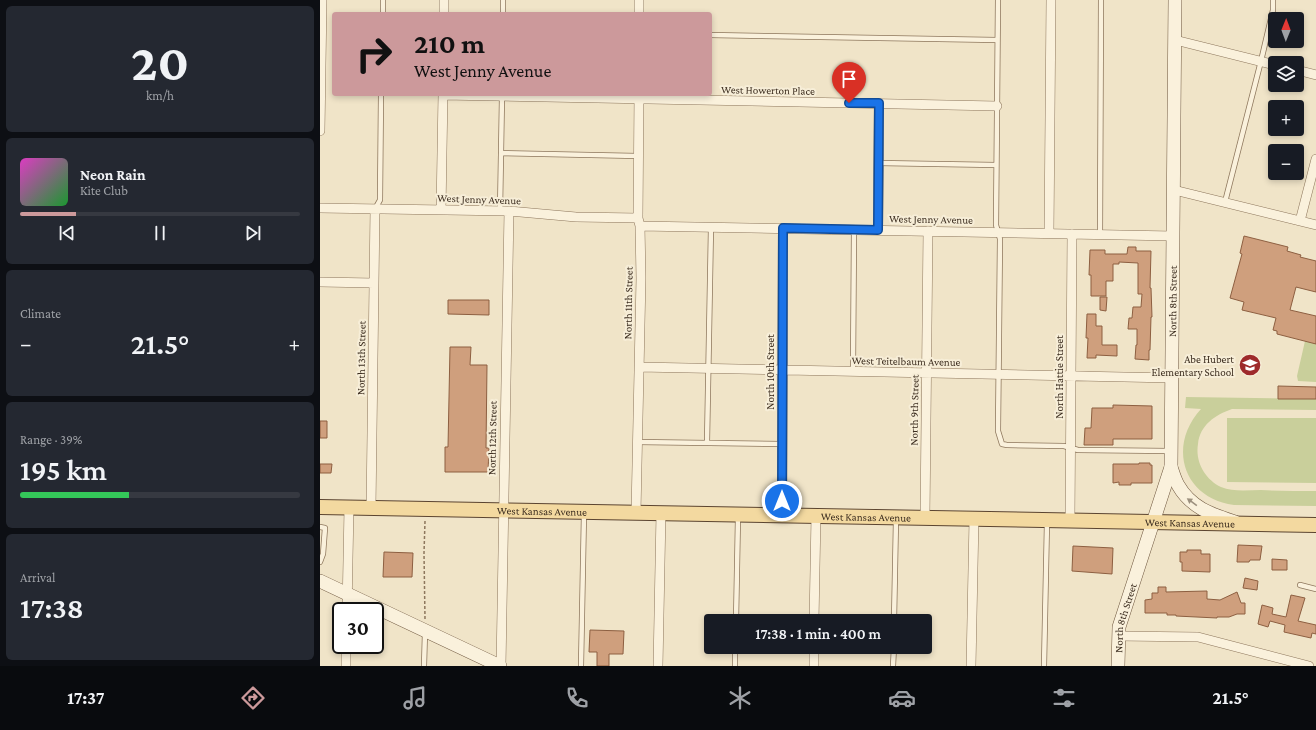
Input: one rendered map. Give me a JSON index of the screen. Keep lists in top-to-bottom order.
{
  "streets": {
    "main road": ["West Kansas Avenue"],
    "street": [
      "West Howerton Place",
      "West Jenny Avenue",
      "North 8th Street",
      "North 11th Street",
      "North 13th Street",
      "West Teitelbaum Avenue",
      "North 10th Street",
      "North Hattie Street",
      "North 9th Street",
      "North 12th Street"
    ]
  },
  "crossings": [
    ["West Howerton Place", "North 11th Street"],
    ["West Jenny Avenue", "North 8th Street"],
    ["West Jenny Avenue", "North 11th Street"],
    ["West Jenny Avenue", "North 13th Street"],
    ["West Jenny Avenue", "North 10th Street"],
    ["West Jenny Avenue", "North Hattie Street"],
    ["West Jenny Avenue", "North 9th Street"],
    ["West Jenny Avenue", "North 12th Street"],
    ["North 8th Street", "West Teitelbaum Avenue"],
    ["North 8th Street", "West Kansas Avenue"],
    ["North 11th Street", "West Teitelbaum Avenue"],
    ["North 11th Street", "West Kansas Avenue"],
    ["North 13th Street", "West Kansas Avenue"],
    ["West Teitelbaum Avenue", "North 10th Street"],
    ["West Teitelbaum Avenue", "North Hattie Street"],
    ["West Teitelbaum Avenue", "North 9th Street"],
    ["North 10th Street", "West Kansas Avenue"],
    ["North Hattie Street", "West Kansas Avenue"],
    ["North 9th Street", "West Kansas Avenue"],
    ["North 12th Street", "West Kansas Avenue"]
  ],
  "places": {
    "school or university": ["Abe Hubert Elementary School"]
  },
  "north": "top",
  "page": {
    "tile": [
      ["20", "km/h"],
      "Climate",
      ["Range · 39%", "195 km"],
      ["Arrival", "17:38"]
    ],
    "map_buttons": ["+", "−"],
    "turn": ["210 m", "West Jenny Avenue"],
    "song": ["Neon Rain", "Kite Club"],
    "heat": ["−", "21.5°", "+"],
    "limit": "30",
    "trip": "17:38 · 1 min · 400 m",
    "tabs": ["17:37", "21.5°"]
  }
}
